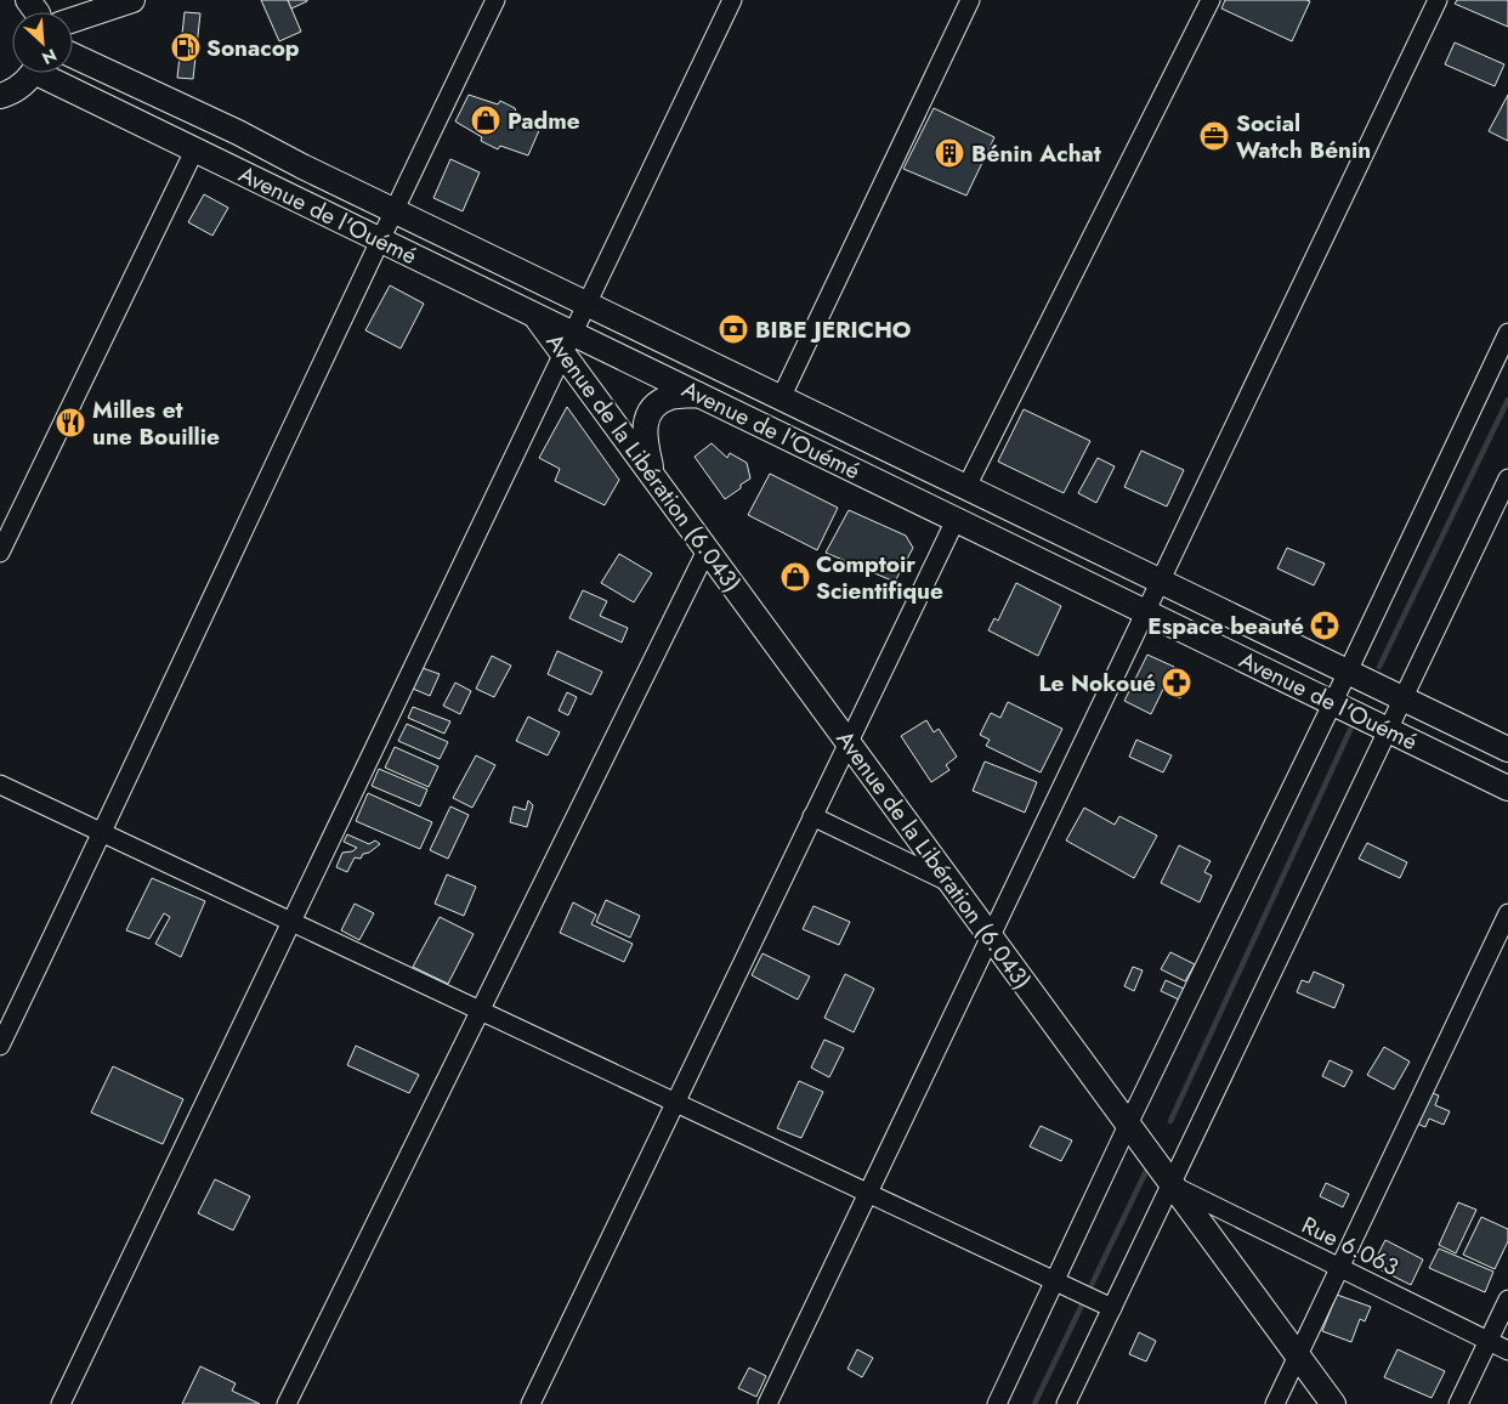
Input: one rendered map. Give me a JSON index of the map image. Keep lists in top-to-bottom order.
{
  "streets": {
    "main road": ["Avenue de l'Ouémé", "Avenue de la Libération (6.043)"],
    "street": ["Rue 6.063"]
  },
  "crossings": [
    ["Avenue de l'Ouémé", "Avenue de la Libération (6.043)"],
    ["Avenue de la Libération (6.043)", "Rue 6.063"]
  ],
  "places": {
    "fuel station": ["Sonacop"],
    "shop": ["Padme", "Comptoir Scientifique"],
    "office": ["Social Watch Bénin"],
    "building": ["Bénin Achat"],
    "bank": ["BIBE JERICHO"],
    "restaurant": ["Milles et une Bouillie"],
    "pharmacy": ["Espace beauté", "Le Nokoué"]
  },
  "north": "bottom right"
}
